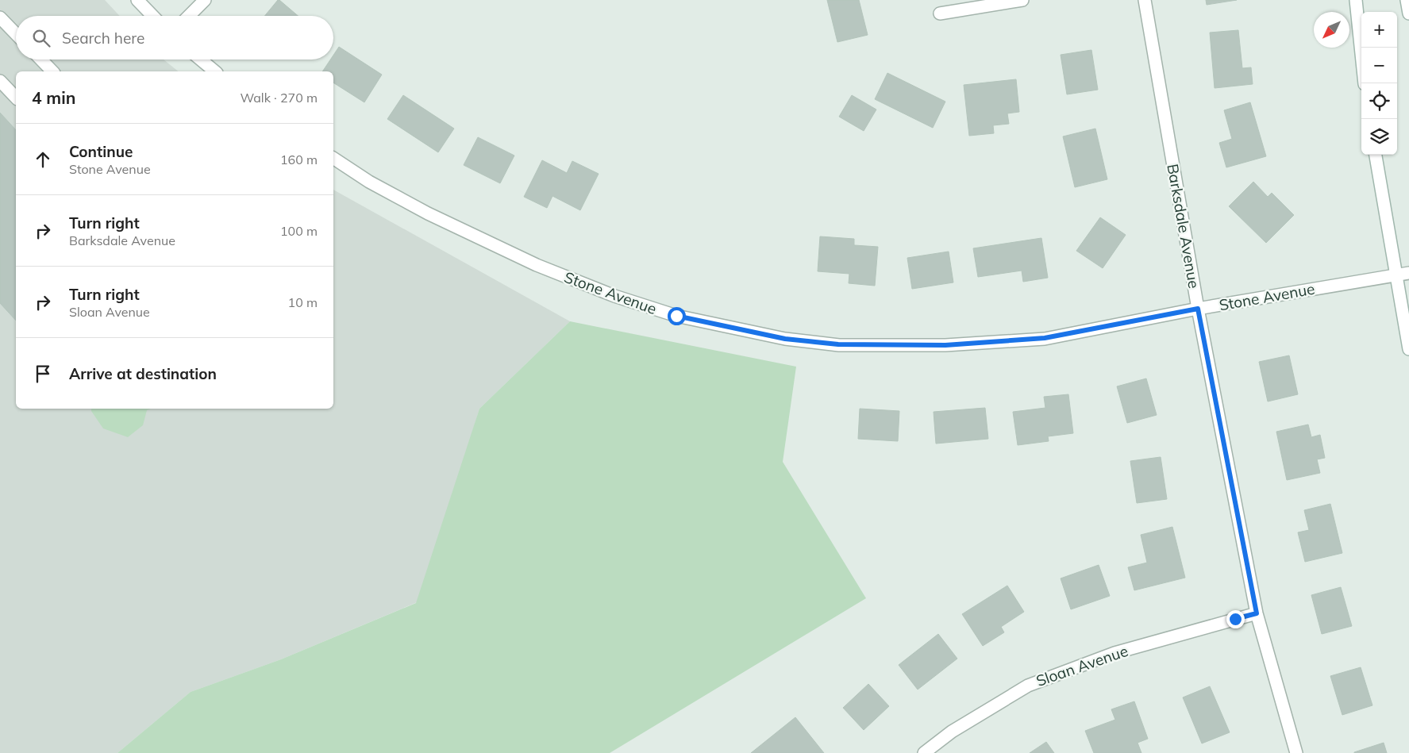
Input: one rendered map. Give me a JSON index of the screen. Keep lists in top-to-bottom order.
{
  "streets": {
    "street": ["Barksdale Avenue", "Stone Avenue", "Sloan Avenue"]
  },
  "crossings": [
    ["Barksdale Avenue", "Stone Avenue"],
    ["Barksdale Avenue", "Sloan Avenue"]
  ],
  "north": "bottom left",
  "page": {
    "map_buttons": ["+", "−"],
    "search": "Search here",
    "heading": ["4 min", "Walk · 270 m"],
    "list": [
      ["Continue", "Stone Avenue", "160 m"],
      ["Turn right", "Barksdale Avenue", "100 m"],
      ["Turn right", "Sloan Avenue", "10 m"],
      "Arrive at destination"
    ]
  }
}
